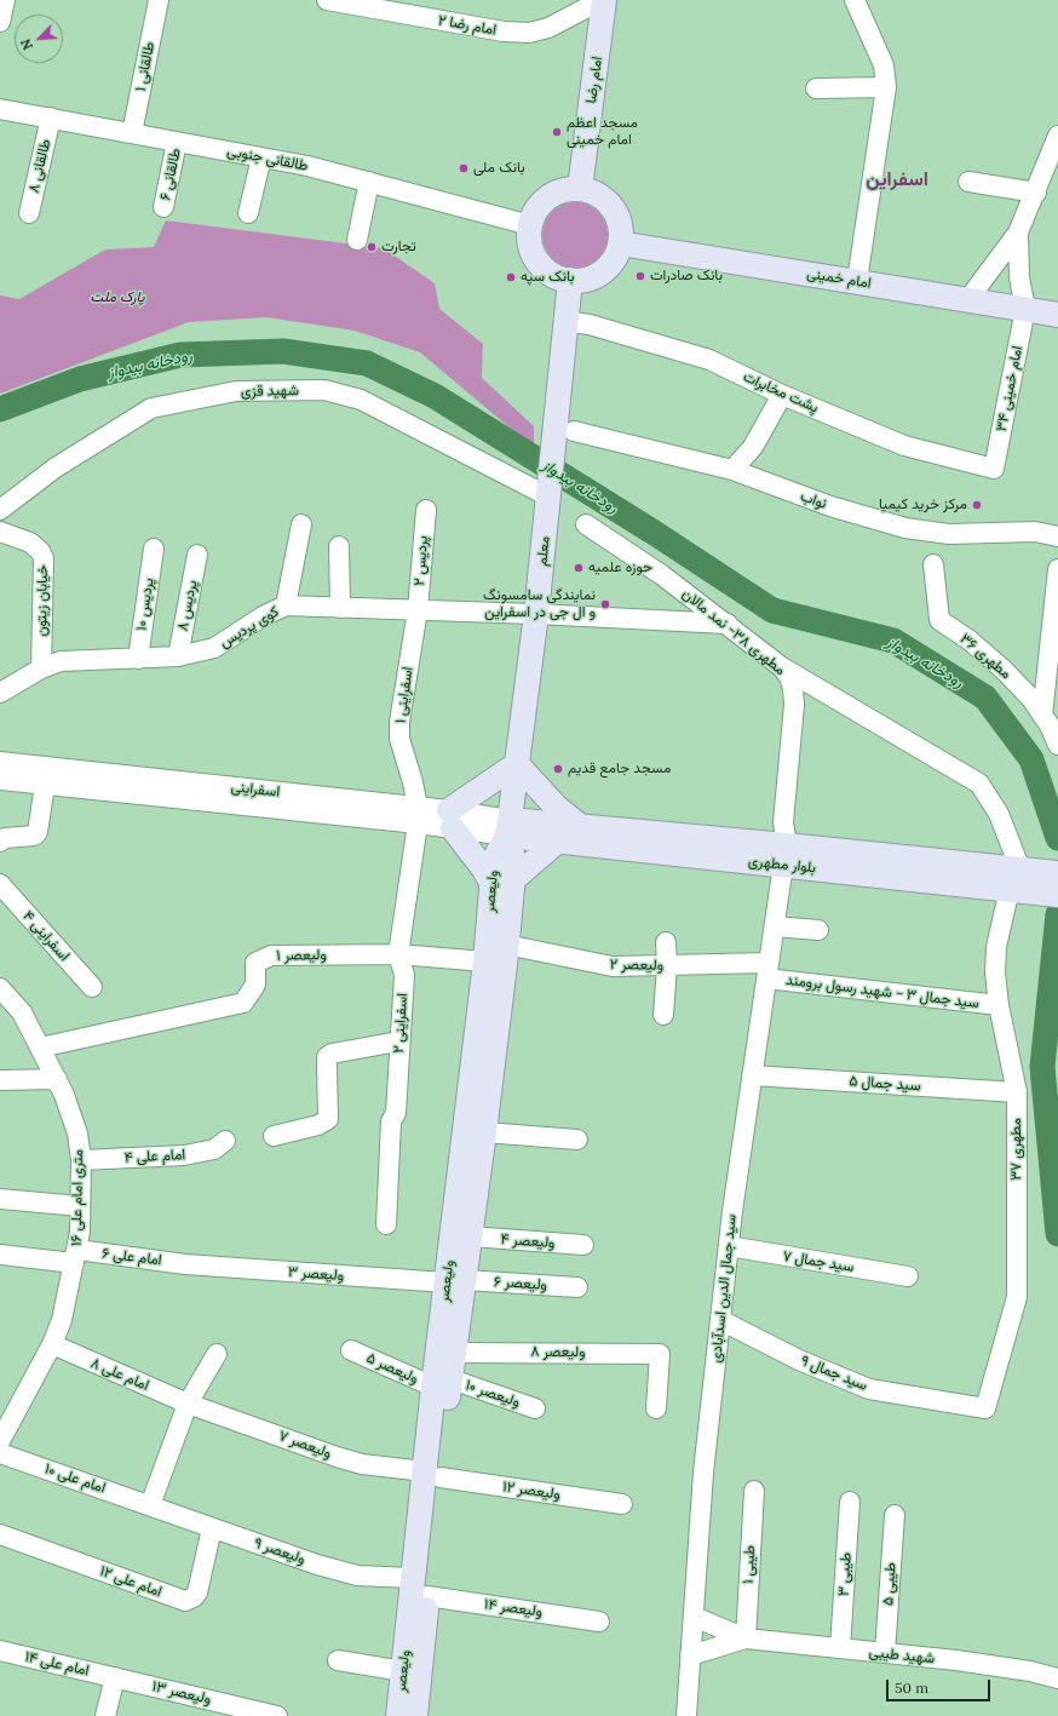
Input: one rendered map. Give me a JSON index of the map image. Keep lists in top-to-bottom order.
{
  "streets": {
    "main road": [
      "امام رضا",
      "امام خمینی",
      "معلم",
      "بلوار مطهری",
      "ولیعصر"
    ],
    "street": [
      "امام رضا ۲",
      "طالقانی ۱",
      "طالقانی جنوبی",
      "طالقانی ۸",
      "طالقانی ۶",
      "امام خمینی ۳۴",
      "شهید قزی",
      "پشت مخابرات",
      "نواب",
      "پردیس ۲",
      "خیابان زیتون",
      "پردیس ۱۰",
      "پردیس ۸",
      "کوی پردیس",
      "مطهری ۳۸- نمد مالان",
      "مطهری ۳۶",
      "اسفراینی ۱",
      "اسفراینی",
      "اسفراینی ۴",
      "ولیعصر ۱",
      "ولیعصر ۲",
      "سید جمال ۳ - شهید رسول برومند",
      "اسفراینی ۲",
      "سید جمال ۵",
      "مطهری ۳۷",
      "امام علی ۴",
      "۱۶ متری امام علی",
      "ولیعصر ۴",
      "امام علی ۶",
      "سید جمال ۷",
      "ولیعصر ۳",
      "ولیعصر ۶",
      "سید جمال الدین اسدآبادی",
      "ولیعصر ۸",
      "ولیعصر ۵",
      "سید جمال ۹",
      "امام علی ۸",
      "ولیعصر ۱۰",
      "ولیعصر ۷",
      "امام علی ۱۰",
      "ولیعصر ۱۲",
      "ولیعصر ۹",
      "طیبی ۱",
      "طیبی ۳",
      "امام علی ۱۲",
      "طیبی ۵",
      "ولیعصر ۱۴",
      "شهید طیبی",
      "امام علی ۱۴",
      "ولیعصر ۱۳"
    ]
  },
  "crossings": [
    ["امام رضا ۲", "امام رضا"],
    ["طالقانی ۱", "طالقانی جنوبی"],
    ["امام رضا", "طالقانی جنوبی"],
    ["امام رضا", "امام خمینی"],
    ["امام رضا", "معلم"],
    ["طالقانی جنوبی", "طالقانی ۸"],
    ["طالقانی جنوبی", "طالقانی ۶"],
    ["طالقانی جنوبی", "امام خمینی"],
    ["طالقانی جنوبی", "معلم"],
    ["امام خمینی", "امام خمینی ۳۴"],
    ["امام خمینی", "معلم"],
    ["امام خمینی ۳۴", "پشت مخابرات"],
    ["شهید قزی", "معلم"],
    ["پشت مخابرات", "معلم"],
    ["معلم", "کوی پردیس"],
    ["معلم", "اسفراینی"],
    ["معلم", "بلوار مطهری"],
    ["معلم", "ولیعصر"],
    ["پردیس ۲", "کوی پردیس"],
    ["پردیس ۲", "اسفراینی ۱"],
    ["خیابان زیتون", "کوی پردیس"],
    ["پردیس ۱۰", "کوی پردیس"],
    ["پردیس ۸", "کوی پردیس"],
    ["کوی پردیس", "مطهری ۳۸- نمد مالان"],
    ["کوی پردیس", "اسفراینی ۱"],
    ["مطهری ۳۸- نمد مالان", "بلوار مطهری"],
    ["مطهری ۳۸- نمد مالان", "سید جمال الدین اسدآبادی"],
    ["اسفراینی ۱", "اسفراینی"],
    ["اسفراینی ۱", "اسفراینی ۲"],
    ["اسفراینی", "بلوار مطهری"],
    ["اسفراینی", "ولیعصر"],
    ["اسفراینی", "اسفراینی ۲"],
    ["بلوار مطهری", "ولیعصر"],
    ["بلوار مطهری", "مطهری ۳۷"],
    ["بلوار مطهری", "سید جمال الدین اسدآبادی"],
    ["ولیعصر", "ولیعصر ۱"],
    ["ولیعصر", "ولیعصر ۲"],
    ["ولیعصر", "ولیعصر ۴"],
    ["ولیعصر", "ولیعصر ۳"],
    ["ولیعصر", "ولیعصر ۶"],
    ["ولیعصر", "ولیعصر ۸"],
    ["ولیعصر", "ولیعصر ۵"],
    ["ولیعصر", "ولیعصر ۱۰"],
    ["ولیعصر", "ولیعصر ۷"],
    ["ولیعصر", "ولیعصر ۱۲"],
    ["ولیعصر", "ولیعصر ۹"],
    ["ولیعصر", "ولیعصر ۱۴"],
    ["ولیعصر ۱", "ولیعصر ۲"],
    ["ولیعصر ۱", "اسفراینی ۲"],
    ["ولیعصر ۱", "۱۶ متری امام علی"],
    ["ولیعصر ۲", "سید جمال ۳ - شهید رسول برومند"],
    ["ولیعصر ۲", "سید جمال الدین اسدآبادی"],
    ["سید جمال ۳ - شهید رسول برومند", "مطهری ۳۷"],
    ["سید جمال ۳ - شهید رسول برومند", "سید جمال الدین اسدآبادی"],
    ["سید جمال ۵", "مطهری ۳۷"],
    ["سید جمال ۵", "سید جمال الدین اسدآبادی"],
    ["مطهری ۳۷", "سید جمال ۹"],
    ["امام علی ۴", "۱۶ متری امام علی"],
    ["۱۶ متری امام علی", "امام علی ۶"],
    ["۱۶ متری امام علی", "امام علی ۸"],
    ["امام علی ۶", "ولیعصر ۳"],
    ["سید جمال ۷", "سید جمال الدین اسدآبادی"],
    ["ولیعصر ۳", "ولیعصر ۶"],
    ["سید جمال الدین اسدآبادی", "سید جمال ۹"],
    ["سید جمال الدین اسدآبادی", "شهید طیبی"],
    ["ولیعصر ۵", "ولیعصر ۱۰"],
    ["امام علی ۸", "ولیعصر ۷"],
    ["ولیعصر ۷", "ولیعصر ۱۲"],
    ["امام علی ۱۰", "ولیعصر ۹"],
    ["ولیعصر ۹", "امام علی ۱۲"],
    ["طیبی ۱", "شهید طیبی"],
    ["طیبی ۳", "شهید طیبی"],
    ["طیبی ۵", "شهید طیبی"],
    ["امام علی ۱۴", "ولیعصر ۱۳"]
  ],
  "districts": ["اسفراین"],
  "water": ["رودخانه بیدواز"],
  "parks": ["پارک ملت"],
  "places": [
    "مسجد اعظم امام خمینی",
    "بانک ملی",
    "تجارت",
    "بانک صادرات",
    "بانک سپه",
    "مرکز خرید کیمیا",
    "حوزه علمیه",
    "نمایندگی سامسونگ و ال جی در اسفراین",
    "مسجد جامع قدیم"
  ],
  "scale_bar": "50 m",
  "north": "bottom left"
}
